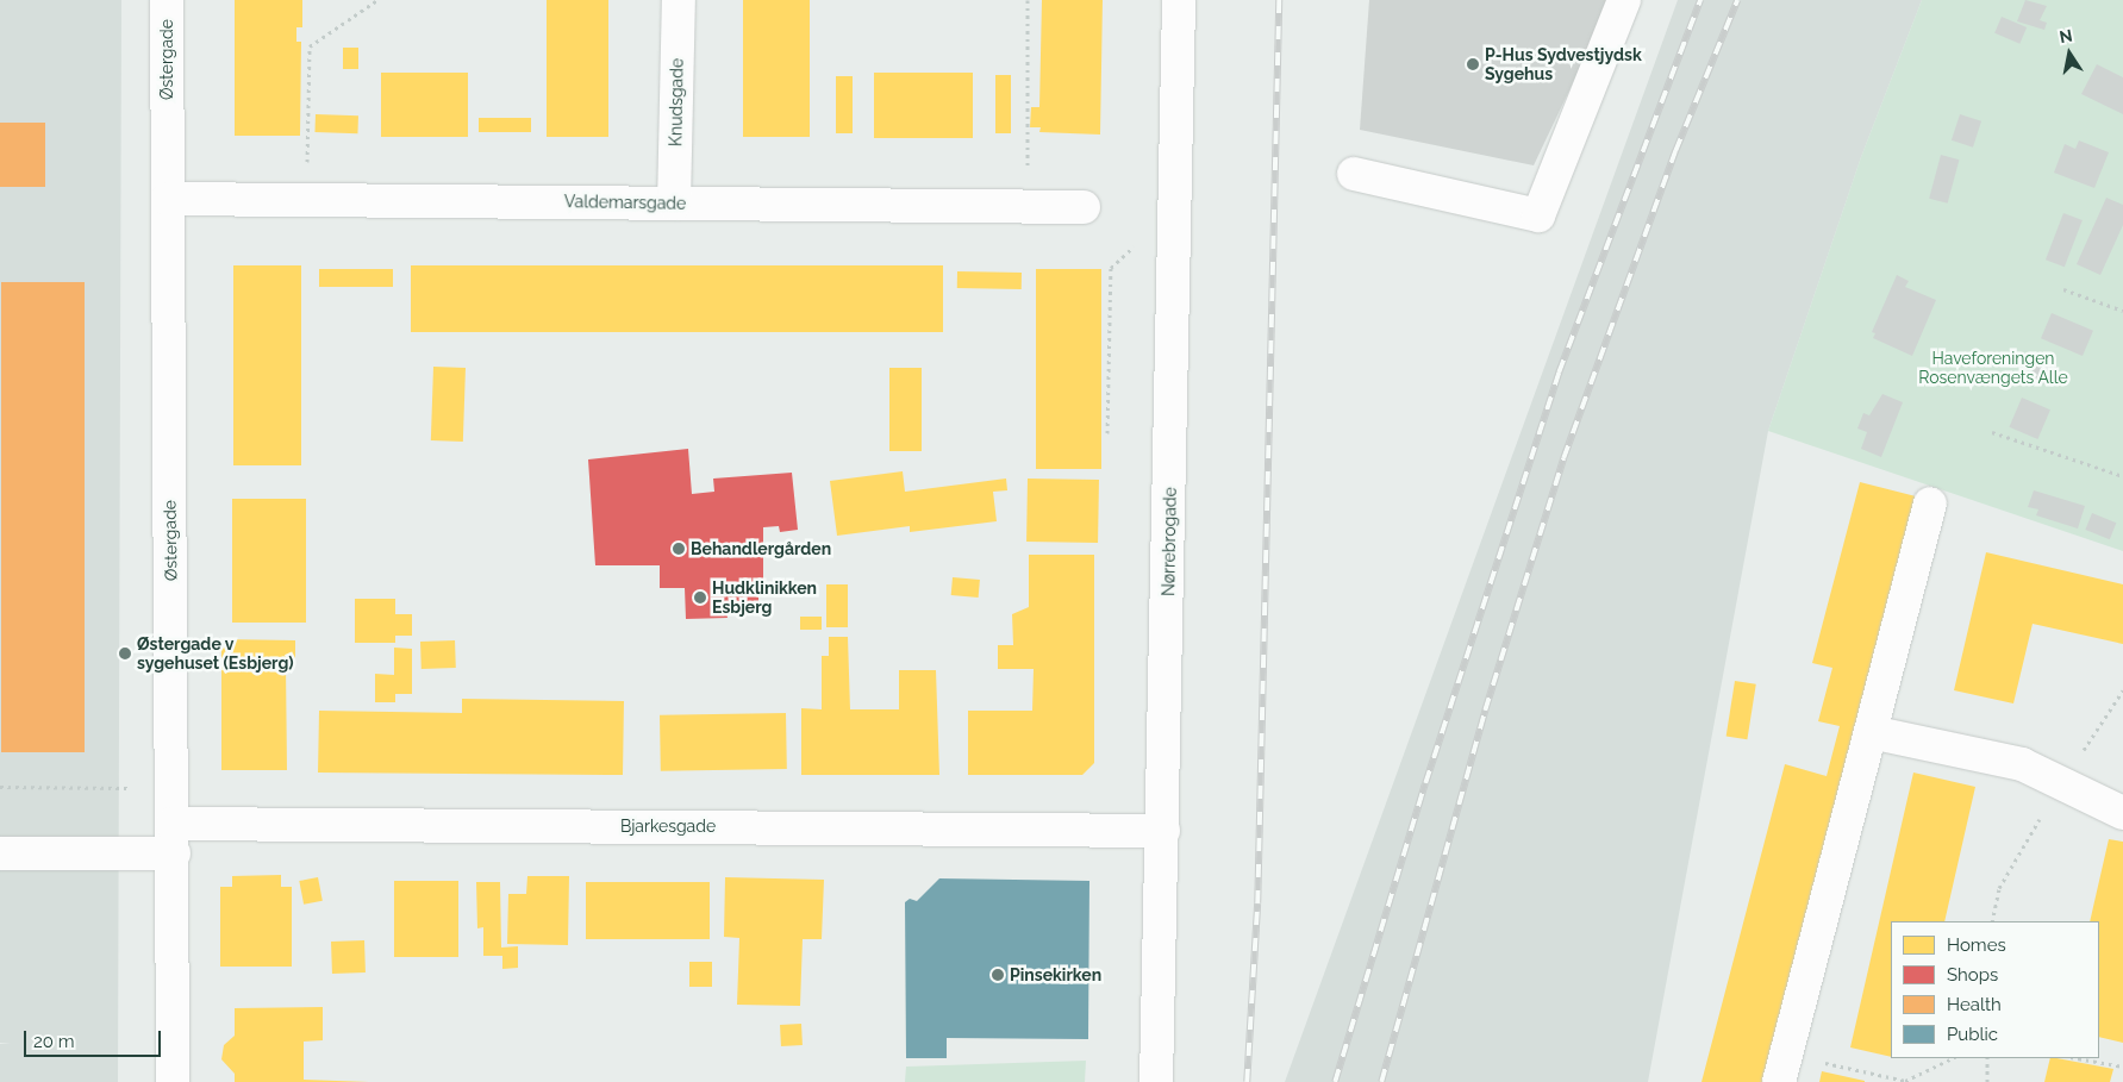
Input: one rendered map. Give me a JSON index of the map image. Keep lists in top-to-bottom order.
{
  "streets": {
    "street": [
      "Østergade",
      "Knudsgade",
      "Valdemarsgade",
      "Nørrebrogade",
      "Bjarkesgade"
    ]
  },
  "crossings": [
    ["Østergade", "Valdemarsgade"],
    ["Østergade", "Bjarkesgade"],
    ["Knudsgade", "Valdemarsgade"],
    ["Nørrebrogade", "Bjarkesgade"]
  ],
  "parks": ["Haveforeningen Rosenvængets Alle"],
  "places": [
    "P-Hus Sydvestjydsk Sygehus",
    "Behandlergården",
    "Hudklinikken Esbjerg",
    "Østergade v sygehuset (Esbjerg)",
    "Pinsekirken"
  ],
  "legend": [
    "Homes",
    "Shops",
    "Health",
    "Public"
  ],
  "scale_bar": "20 m",
  "north": "top"
}
